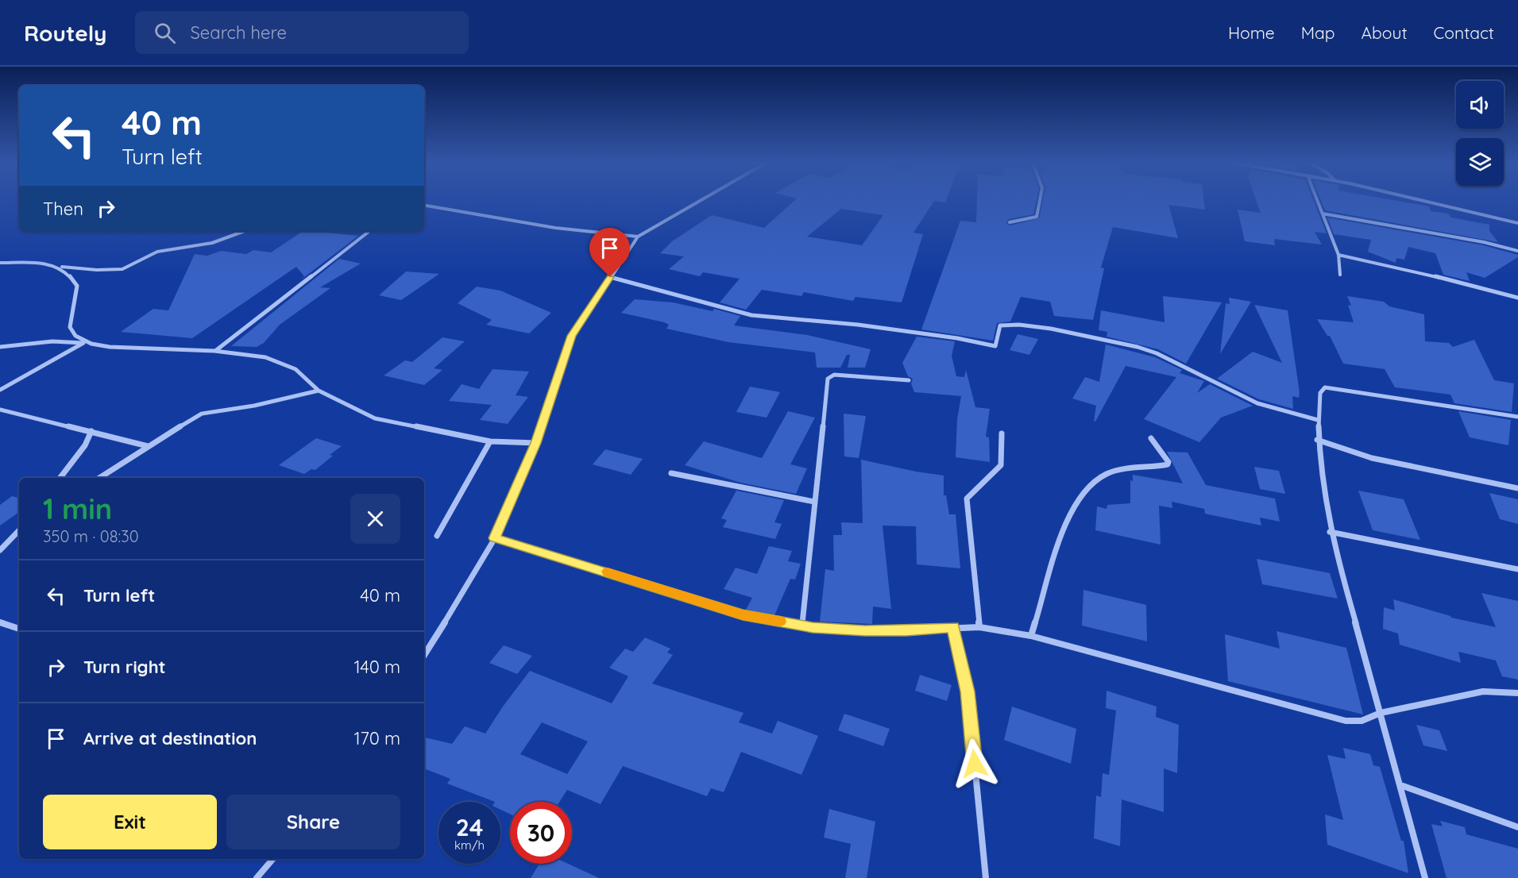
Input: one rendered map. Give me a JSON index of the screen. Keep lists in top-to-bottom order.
{
  "page": {
    "header": "Routely",
    "search": "Search here",
    "nav": [
      "Home",
      "Map",
      "About",
      "Contact"
    ],
    "turn": ["40 m", "Turn left"],
    "then": "Then",
    "heading": ["1 min", "350 m · 08:30"],
    "list": [
      {
        "name": "Turn left",
        "value": "40 m"
      },
      {
        "name": "Turn right",
        "value": "140 m"
      },
      {
        "name": "Arrive at destination",
        "value": "170 m"
      }
    ],
    "buttons": ["Exit", "Share"],
    "speed": "24 km/h",
    "limit": "30"
  }
}
